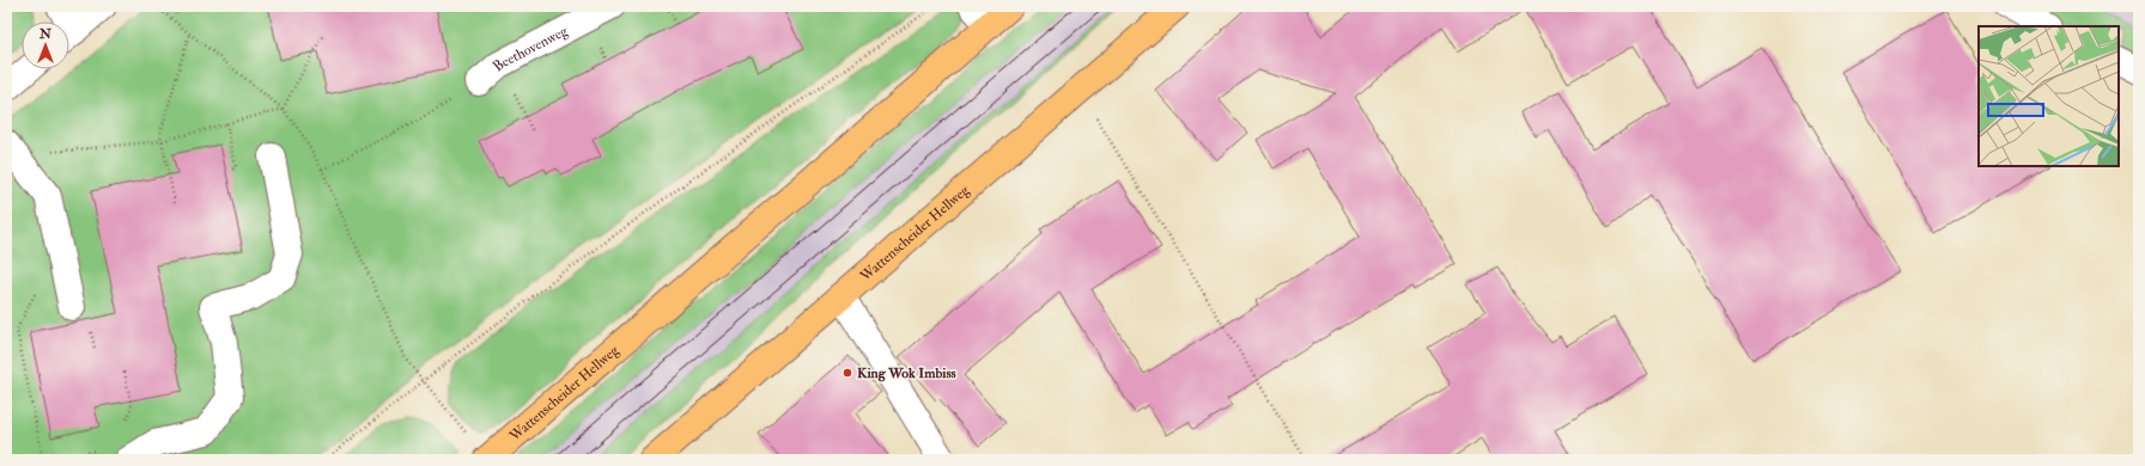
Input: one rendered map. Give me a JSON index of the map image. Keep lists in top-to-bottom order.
{
  "streets": {
    "main road": ["Wattenscheider Hellweg"],
    "street": ["Beethovenweg"]
  },
  "places": ["King Wok Imbiss"],
  "north": "top"
}
